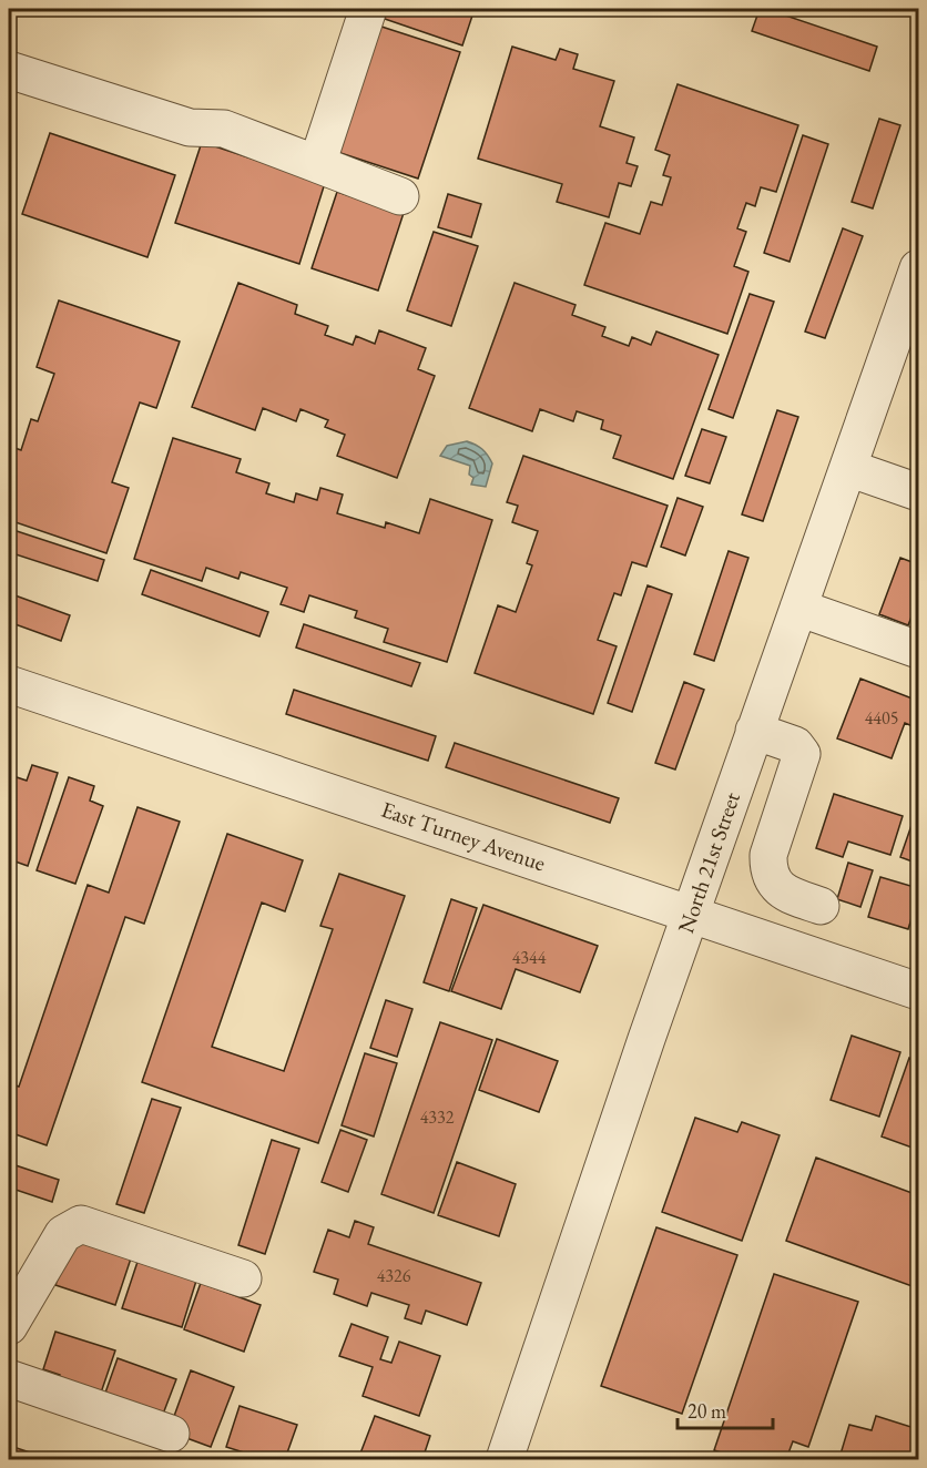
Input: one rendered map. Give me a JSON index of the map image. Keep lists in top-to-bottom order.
{
  "streets": {
    "street": ["East Turney Avenue", "North 21st Street"]
  },
  "crossings": [
    ["East Turney Avenue", "North 21st Street"]
  ],
  "house_numbers": [
    "4405",
    "4344",
    "4332",
    "4326"
  ],
  "scale_bar": "20 m"
}
